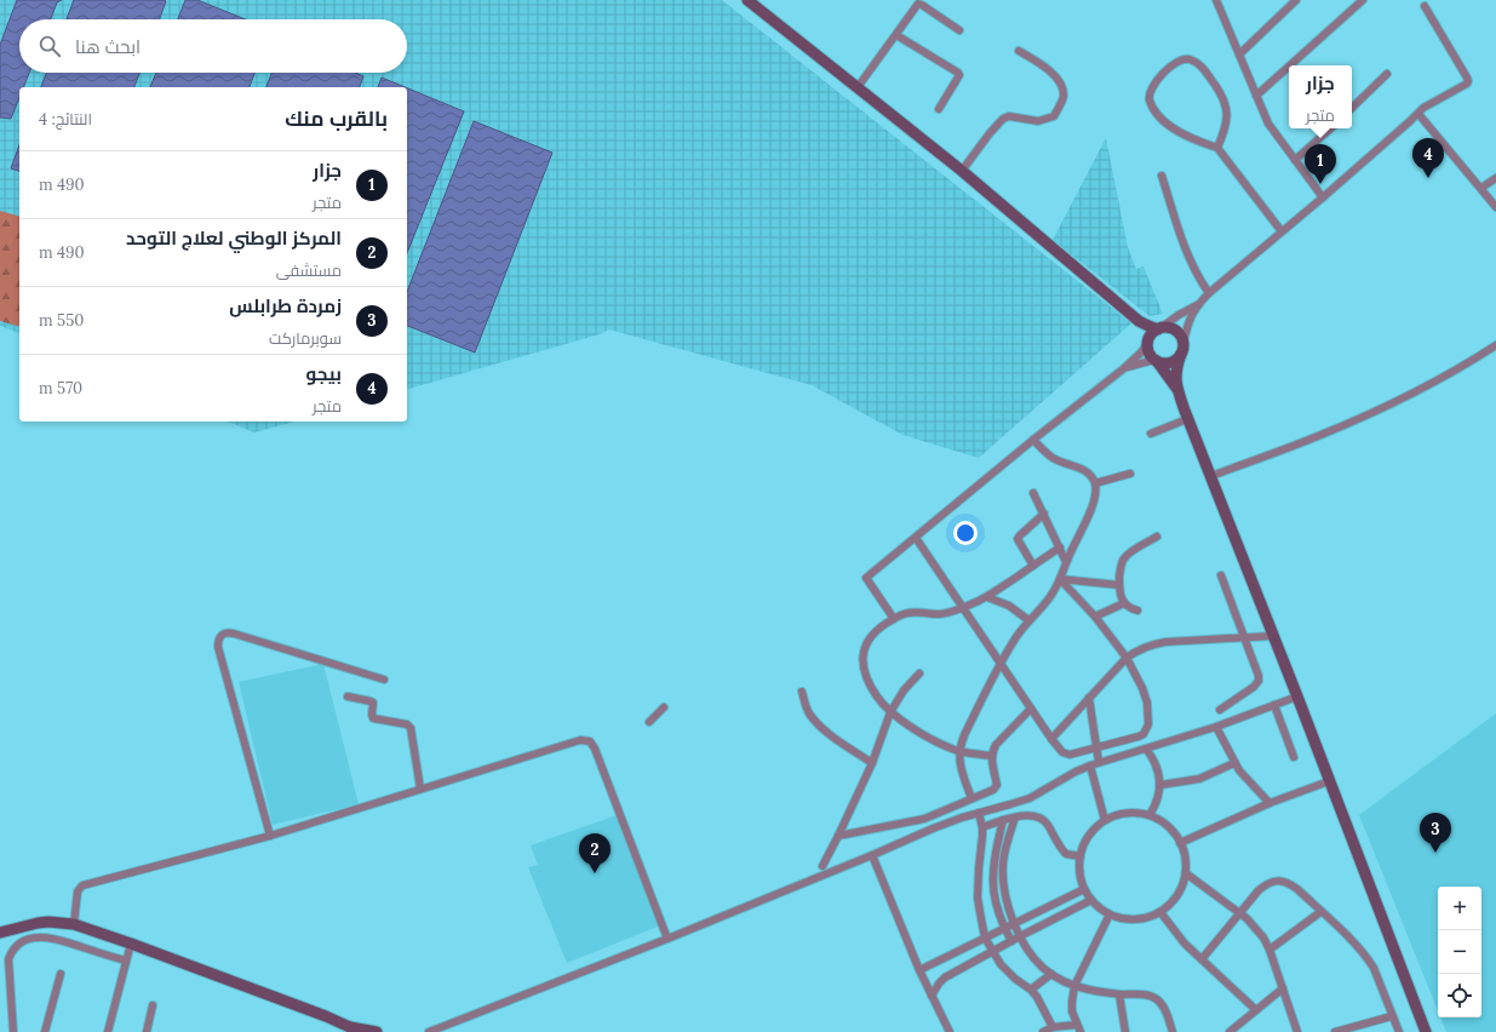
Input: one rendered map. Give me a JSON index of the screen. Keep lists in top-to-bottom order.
{
  "page": {
    "search": "ابحث هنا",
    "popup": ["جزار", "متجر"],
    "heading": ["بالقرب منك", "النتائج: 4"],
    "pins": [
      "4",
      "1",
      "3",
      "2"
    ],
    "list": [
      {
        "mark": "1",
        "name": "جزار",
        "note": "متجر",
        "value": "490 m"
      },
      {
        "mark": "2",
        "name": "المركز الوطني لعلاج التوحد",
        "note": "مستشفى",
        "value": "490 m"
      },
      {
        "mark": "3",
        "name": "زمردة طرابلس",
        "note": "سوبرماركت",
        "value": "550 m"
      },
      {
        "mark": "4",
        "name": "بيجو",
        "note": "متجر",
        "value": "570 m"
      }
    ],
    "map_buttons": ["+", "−"]
  }
}
